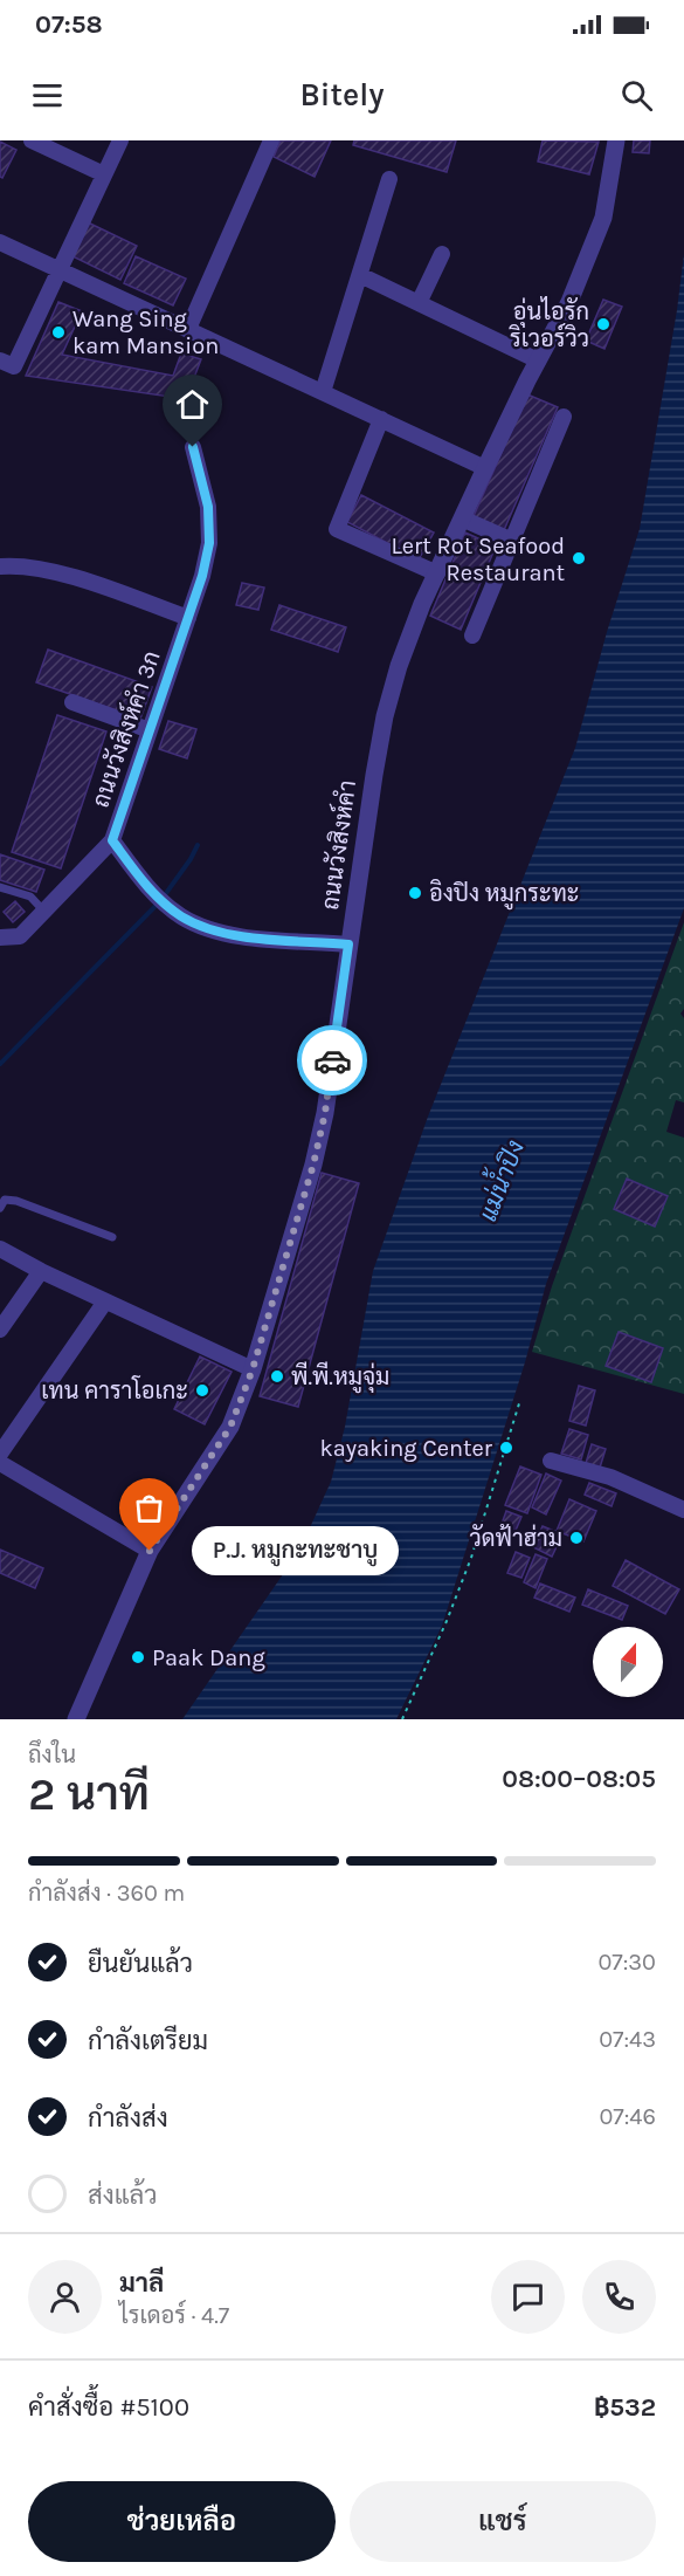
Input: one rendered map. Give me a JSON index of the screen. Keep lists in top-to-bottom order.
{
  "streets": {
    "street": ["ถนนวังสิงห์คำ 3ก", "ถนนวังสิงห์คำ"]
  },
  "crossings": [
    ["ถนนวังสิงห์คำ 3ก", "ถนนวังสิงห์คำ"]
  ],
  "water": ["แม่น้ำปิง"],
  "places": [
    "อุ่นไอรัก ริเวอร์วิว",
    "Wang Sing kam Mansion",
    "Lert Rot Seafood Restaurant",
    "อิงปิง หมูกระทะ",
    "พี.พี.หมูจุ่ม",
    "เทน คาราโอเกะ",
    "kayaking Center",
    "วัดฟ้าฮ่าม",
    "P.J. หมูกะทะชาบู",
    "Paak Dang"
  ],
  "north": "top",
  "page": {
    "status": "07:58",
    "header": "Bitely",
    "bubble": "P.J. หมูกะทะชาบู",
    "heading": ["2 นาที", "ถึงใน", "08:00–08:05"],
    "panel": [
      "มาลี",
      "ไรเดอร์ · 4.7",
      "คำสั่งซื้อ #5100",
      "฿532"
    ],
    "bar": "กำลังส่ง · 360 m",
    "list": [
      ["ยืนยันแล้ว", "07:30"],
      ["กำลังเตรียม", "07:43"],
      ["กำลังส่ง", "07:46"],
      "ส่งแล้ว"
    ],
    "buttons": ["ช่วยเหลือ", "แชร์"]
  }
}
